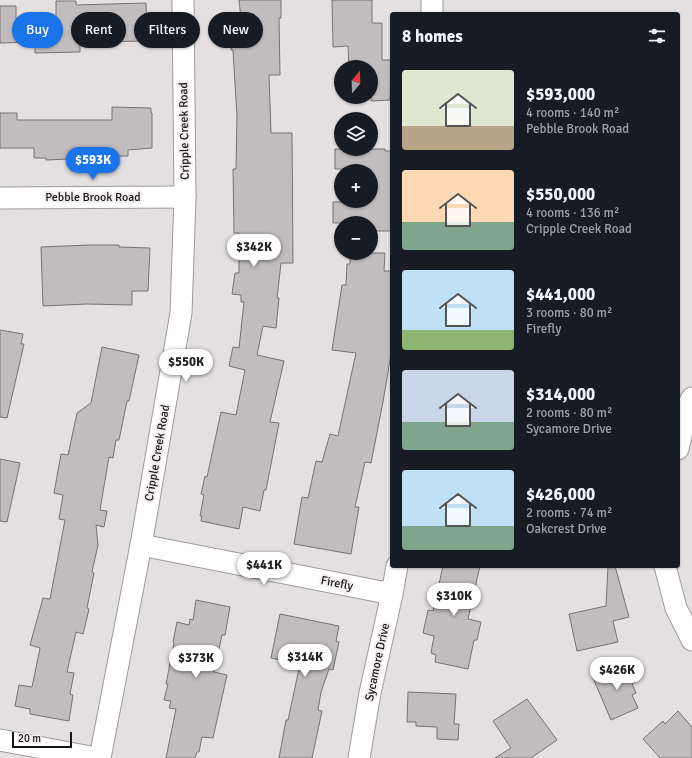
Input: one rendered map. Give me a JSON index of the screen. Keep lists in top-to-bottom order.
{
  "streets": {
    "street": [
      "Cripple Creek Road",
      "Pebble Brook Road",
      "Firefly",
      "Sycamore Drive"
    ]
  },
  "crossings": [
    ["Cripple Creek Road", "Pebble Brook Road"],
    ["Cripple Creek Road", "Firefly"],
    ["Firefly", "Sycamore Drive"]
  ],
  "scale_bar": "20 m",
  "north": "top",
  "page": {
    "chip": [
      "Buy",
      "Rent",
      "Filters",
      "New"
    ],
    "heading": "8 homes",
    "map_buttons": ["+", "−"],
    "list": [
      {
        "name": "$593,000",
        "note": "4 rooms · 140 m² · Pebble Brook Road"
      },
      {
        "name": "$550,000",
        "note": "4 rooms · 136 m² · Cripple Creek Road"
      },
      {
        "name": "$441,000",
        "note": "3 rooms · 80 m² · Firefly"
      },
      {
        "name": "$314,000",
        "note": "2 rooms · 80 m² · Sycamore Drive"
      },
      {
        "name": "$426,000",
        "note": "2 rooms · 74 m² · Oakcrest Drive"
      }
    ],
    "price": [
      "$593K",
      "$342K",
      "$550K",
      "$441K",
      "$310K",
      "$314K",
      "$373K",
      "$426K"
    ],
    "scale": "20 m"
  }
}
